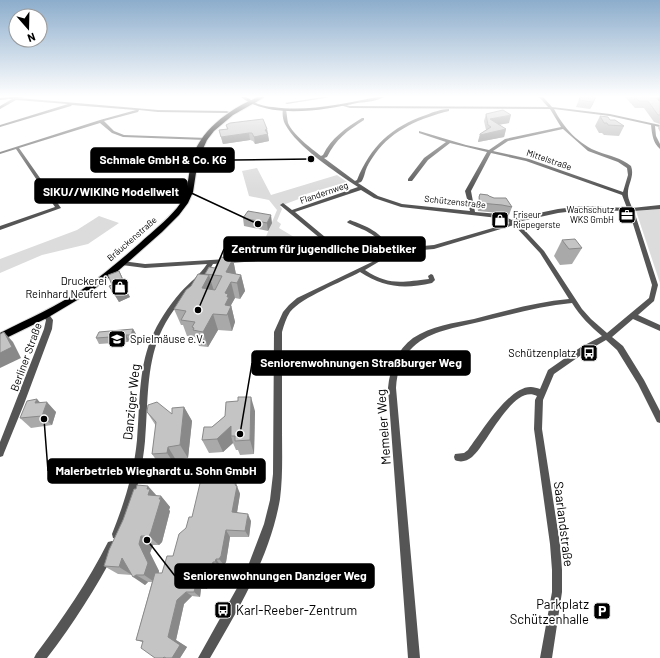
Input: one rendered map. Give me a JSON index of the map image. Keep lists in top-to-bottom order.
{
  "streets": {
    "main road": ["Bräuckenstraße"],
    "street": [
      "Mittelstraße",
      "Flandernweg",
      "Schützenstraße",
      "Berliner Straße",
      "Danziger Weg",
      "Memeler Weg",
      "Saarlandstraße"
    ]
  },
  "crossings": [
    ["Mittelstraße", "Saarlandstraße"],
    ["Flandernweg", "Schützenstraße"],
    ["Bräuckenstraße", "Berliner Straße"]
  ],
  "places": {
    "other": [
      "Schmale GmbH & Co. KG",
      "SIKU//WIKING Modellwelt",
      "Zentrum für jugendliche Diabetiker",
      "Malerbetrieb Wieghardt u. Sohn GmbH",
      "Seniorenwohnungen Straßburger Weg",
      "Seniorenwohnungen Danziger Weg"
    ],
    "office": ["Wachschutz WKS GmbH"],
    "shop": ["Friseur Riepegerste", "Druckerei Reinhard Neufert"],
    "school or university": ["Spielmäuse e.V."],
    "bus stop": ["Schützenplatz", "Karl-Reeber-Zentrum"],
    "parking": ["Parkplatz Schützenhalle"]
  },
  "north": "bottom"
}
